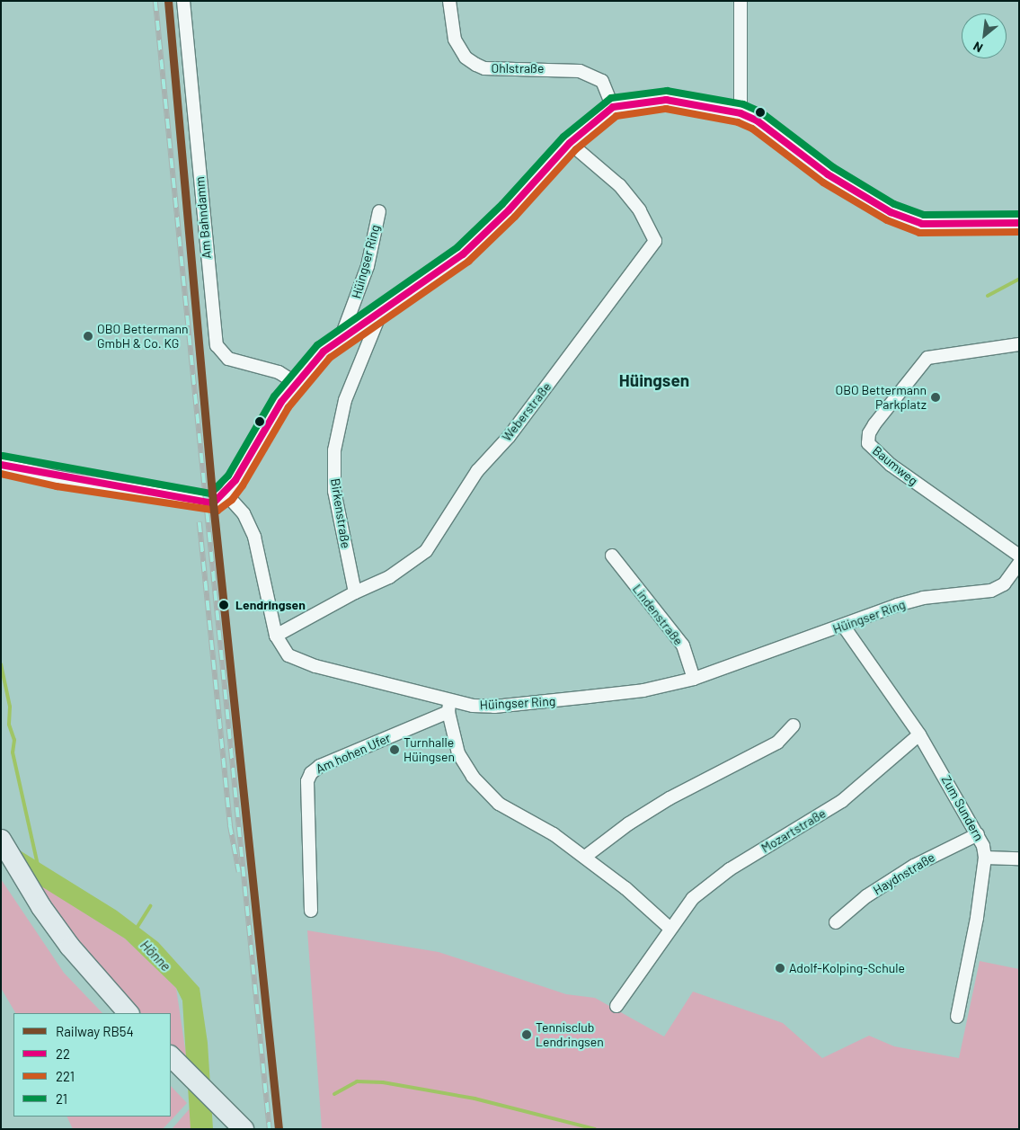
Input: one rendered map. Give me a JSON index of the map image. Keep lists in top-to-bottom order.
{
  "streets": {
    "street": [
      "Ohlstraße",
      "Am Bahndamm",
      "Hüingser Ring",
      "Weberstraße",
      "Baumweg",
      "Birkenstraße",
      "Lindenstraße",
      "Am hohen Ufer",
      "Zum Sundern",
      "Mozartstraße",
      "Haydnstraße"
    ]
  },
  "crossings": [
    ["Ohlstraße", "Hüingser Ring"],
    ["Am Bahndamm", "Hüingser Ring"],
    ["Hüingser Ring", "Weberstraße"],
    ["Hüingser Ring", "Birkenstraße"],
    ["Hüingser Ring", "Lindenstraße"],
    ["Hüingser Ring", "Am hohen Ufer"],
    ["Hüingser Ring", "Zum Sundern"],
    ["Weberstraße", "Birkenstraße"],
    ["Zum Sundern", "Mozartstraße"],
    ["Zum Sundern", "Haydnstraße"]
  ],
  "districts": ["Hüingsen"],
  "water": ["Hönne"],
  "places": [
    "OBO Bettermann GmbH & Co. KG",
    "OBO Bettermann Parkplatz",
    "Lendringsen",
    "Turnhalle Hüingsen",
    "Adolf-Kolping-Schule",
    "Tennisclub Lendringsen"
  ],
  "lines": [
    "rail line RB54",
    "transit line 21",
    "transit line 22",
    "transit line 221"
  ],
  "legend": [
    "Railway RB54",
    "22",
    "221",
    "21"
  ],
  "north": "bottom left"
}
